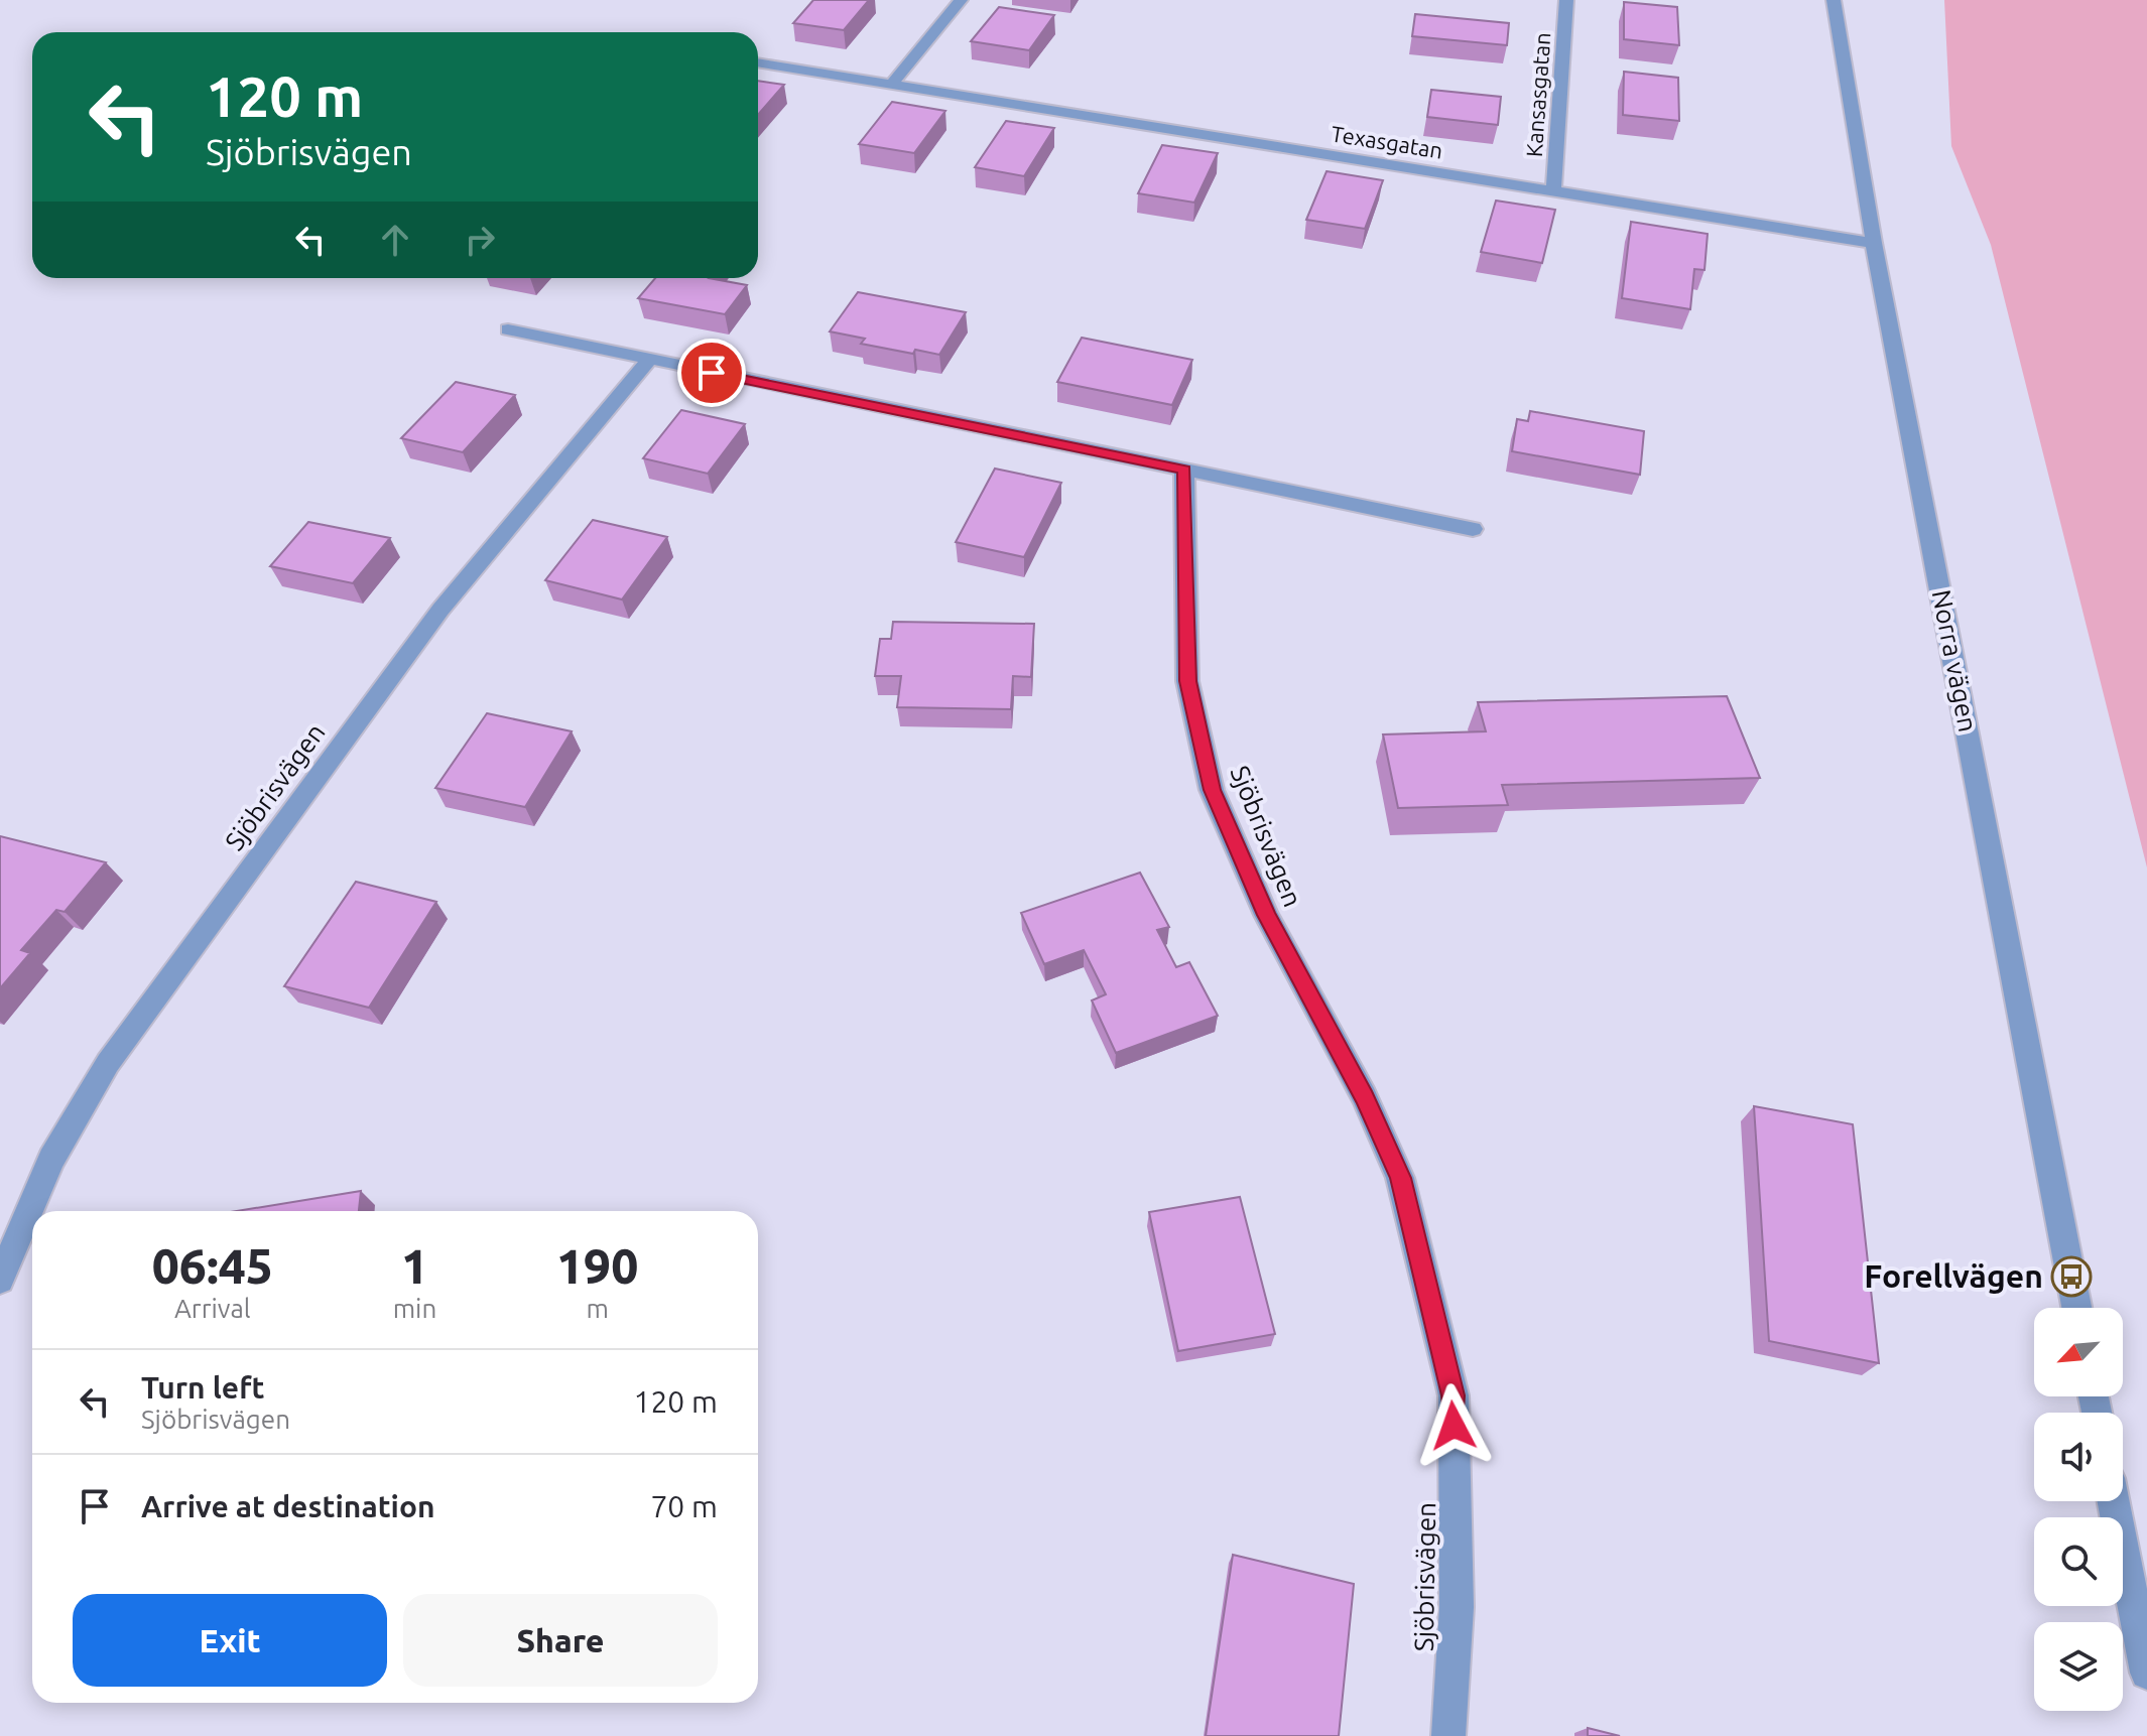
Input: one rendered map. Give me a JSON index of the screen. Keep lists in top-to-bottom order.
{
  "streets": {
    "street": [
      "Kansasgatan",
      "Texasgatan",
      "Norra vägen",
      "Sjöbrisvägen"
    ]
  },
  "crossings": [
    ["Kansasgatan", "Texasgatan"],
    ["Texasgatan", "Norra vägen"]
  ],
  "places": {
    "bus stop": ["Forellvägen"]
  },
  "north": "bottom left",
  "page": {
    "turn": ["120 m", "Sjöbrisvägen"],
    "eta": [
      "06:45",
      "Arrival",
      "1",
      "min",
      "190",
      "m"
    ],
    "list": [
      {
        "name": "Turn left",
        "note": "Sjöbrisvägen",
        "value": "120 m"
      },
      {
        "name": "Arrive at destination",
        "value": "70 m"
      }
    ],
    "buttons": ["Exit", "Share"]
  }
}
